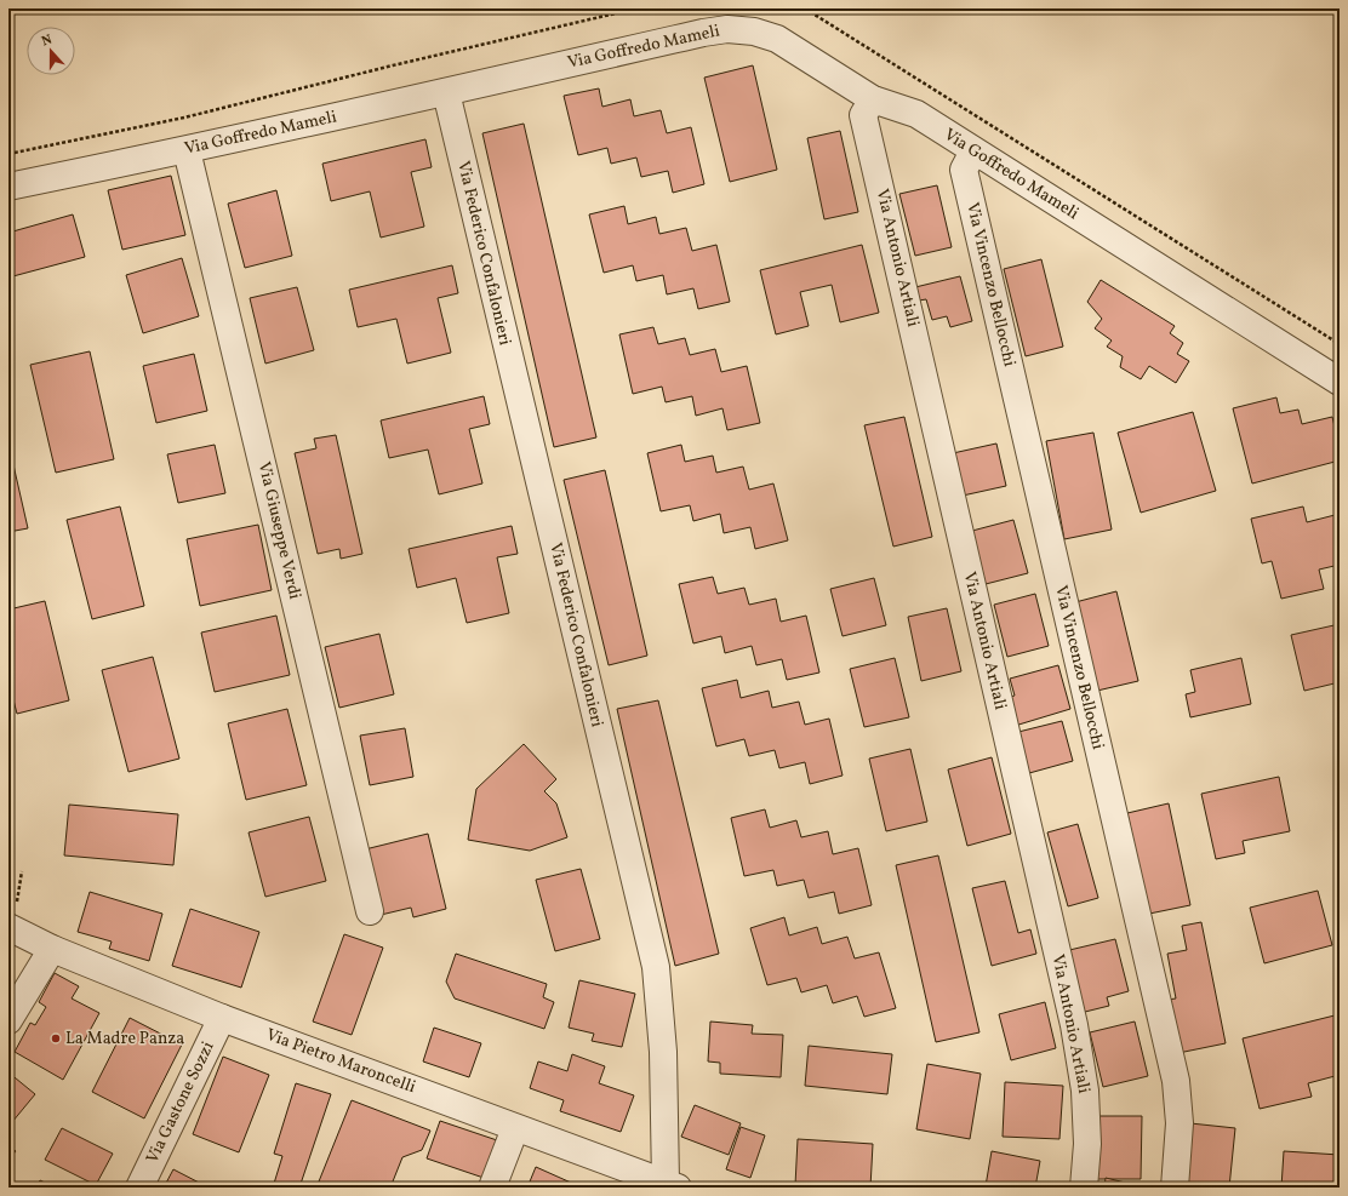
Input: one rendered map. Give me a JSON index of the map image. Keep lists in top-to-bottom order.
{
  "streets": {
    "street": [
      "Via Goffredo Mameli",
      "Via Federico Confalonieri",
      "Via Antonio Artiali",
      "Via Vincenzo Bellocchi",
      "Via Giuseppe Verdi",
      "Via Pietro Maroncelli",
      "Via Gastone Sozzi"
    ]
  },
  "crossings": [
    ["Via Goffredo Mameli", "Via Federico Confalonieri"],
    ["Via Goffredo Mameli", "Via Antonio Artiali"],
    ["Via Goffredo Mameli", "Via Vincenzo Bellocchi"],
    ["Via Goffredo Mameli", "Via Giuseppe Verdi"],
    ["Via Federico Confalonieri", "Via Pietro Maroncelli"],
    ["Via Pietro Maroncelli", "Via Gastone Sozzi"]
  ],
  "places": ["La Madre Panza"],
  "north": "top"
}
